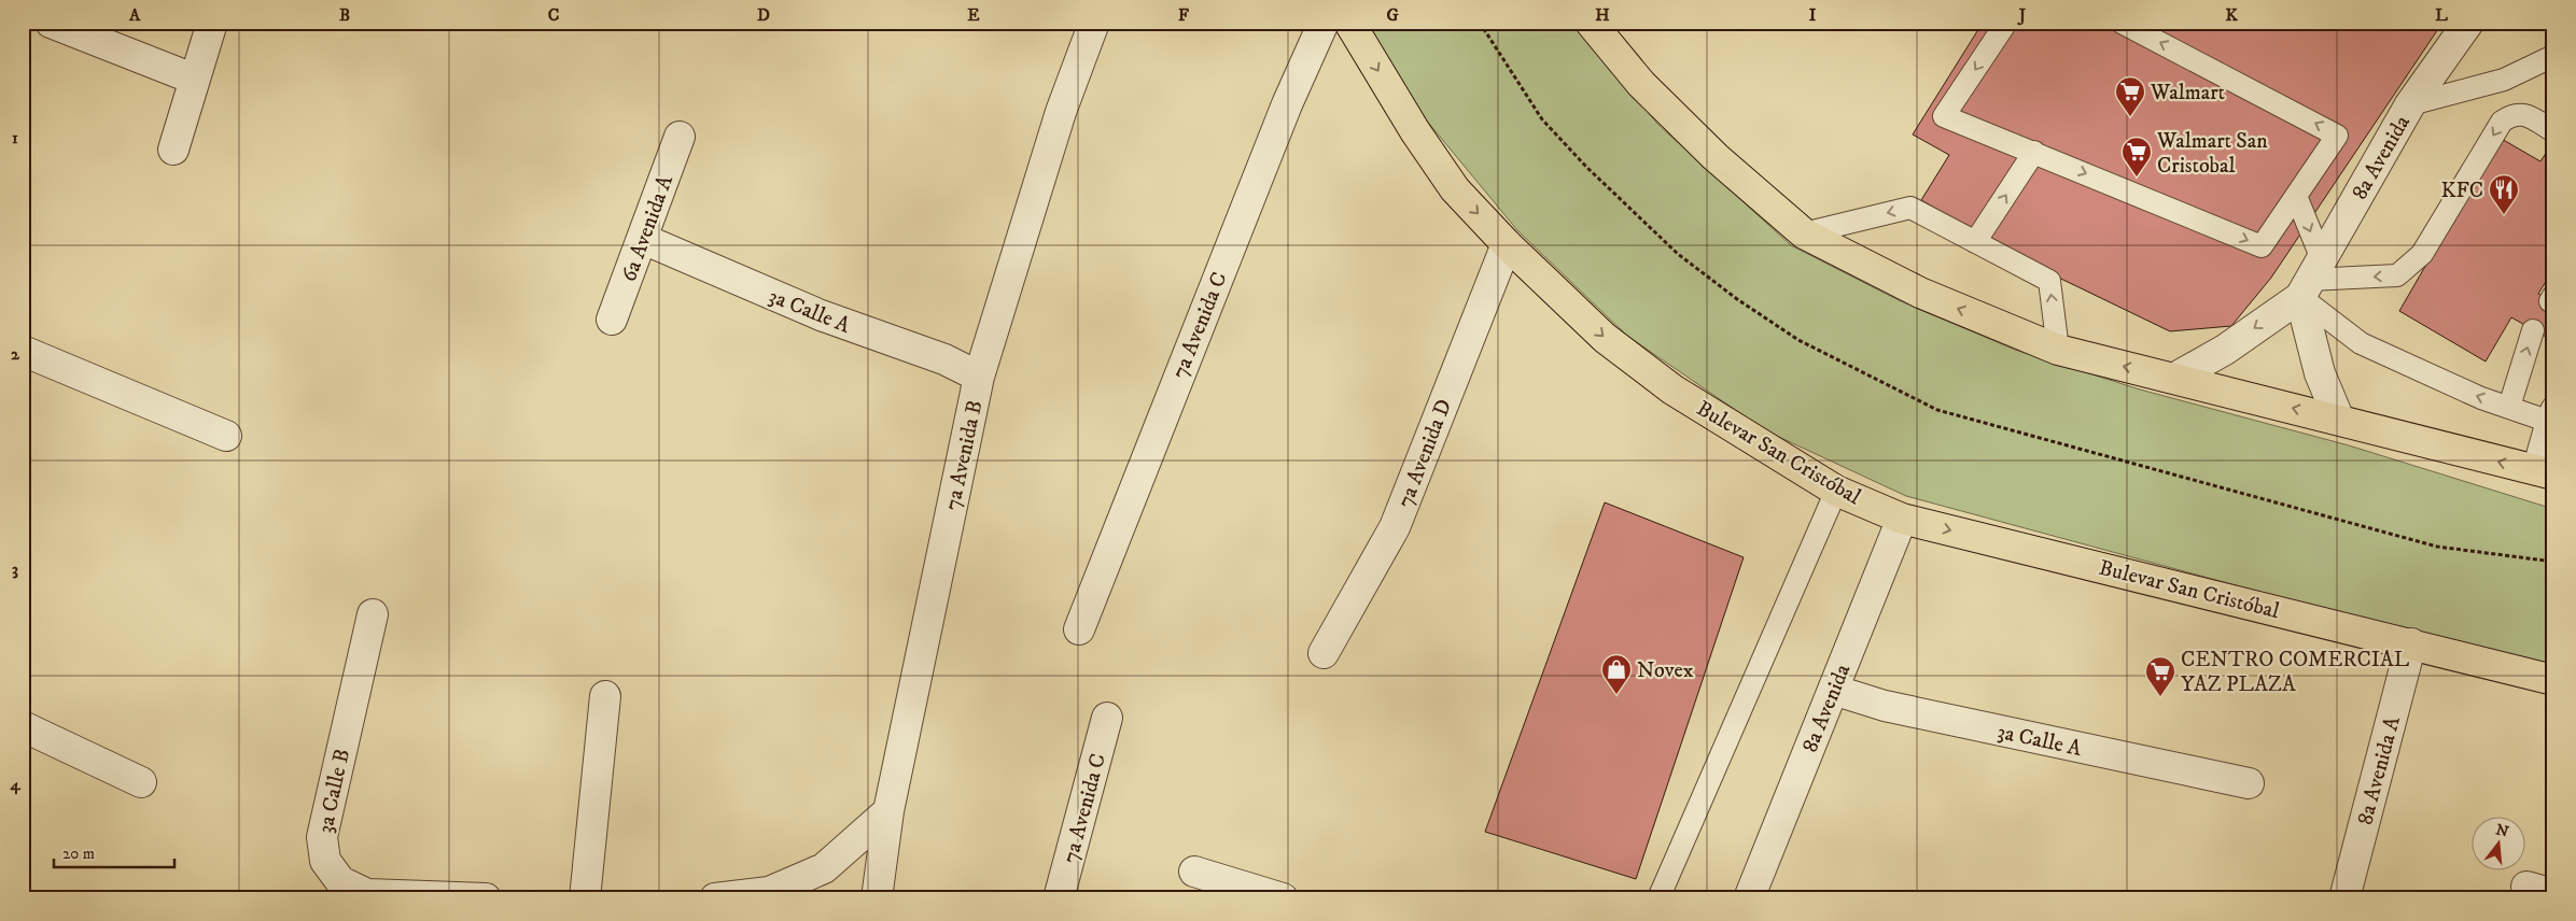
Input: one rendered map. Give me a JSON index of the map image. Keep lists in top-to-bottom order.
{
  "streets": {
    "main road": ["Bulevar San Cristóbal"],
    "street": [
      "8a Avenida",
      "6a Avenida A",
      "3a Calle A",
      "7a Avenida C",
      "7a Avenida D",
      "7a Avenida B",
      "8a Avenida A",
      "3a Calle B"
    ]
  },
  "crossings": [
    ["8a Avenida", "3a Calle A"],
    ["8a Avenida", "Bulevar San Cristóbal"],
    ["6a Avenida A", "3a Calle A"],
    ["3a Calle A", "7a Avenida B"],
    ["Bulevar San Cristóbal", "7a Avenida D"],
    ["Bulevar San Cristóbal", "8a Avenida A"]
  ],
  "places": {
    "supermarket": ["Walmart", "Walmart San Cristobal", "CENTRO COMERCIAL YAZ PLAZA"],
    "restaurant": ["KFC"],
    "shop": ["Novex"]
  },
  "scale_bar": "20 m",
  "north": "top",
  "grid": {
    "columns": [
      "A",
      "B",
      "C",
      "D",
      "E",
      "F",
      "G",
      "H",
      "I",
      "J",
      "K",
      "L"
    ],
    "rows": [
      "1",
      "2",
      "3",
      "4"
    ]
  }
}
